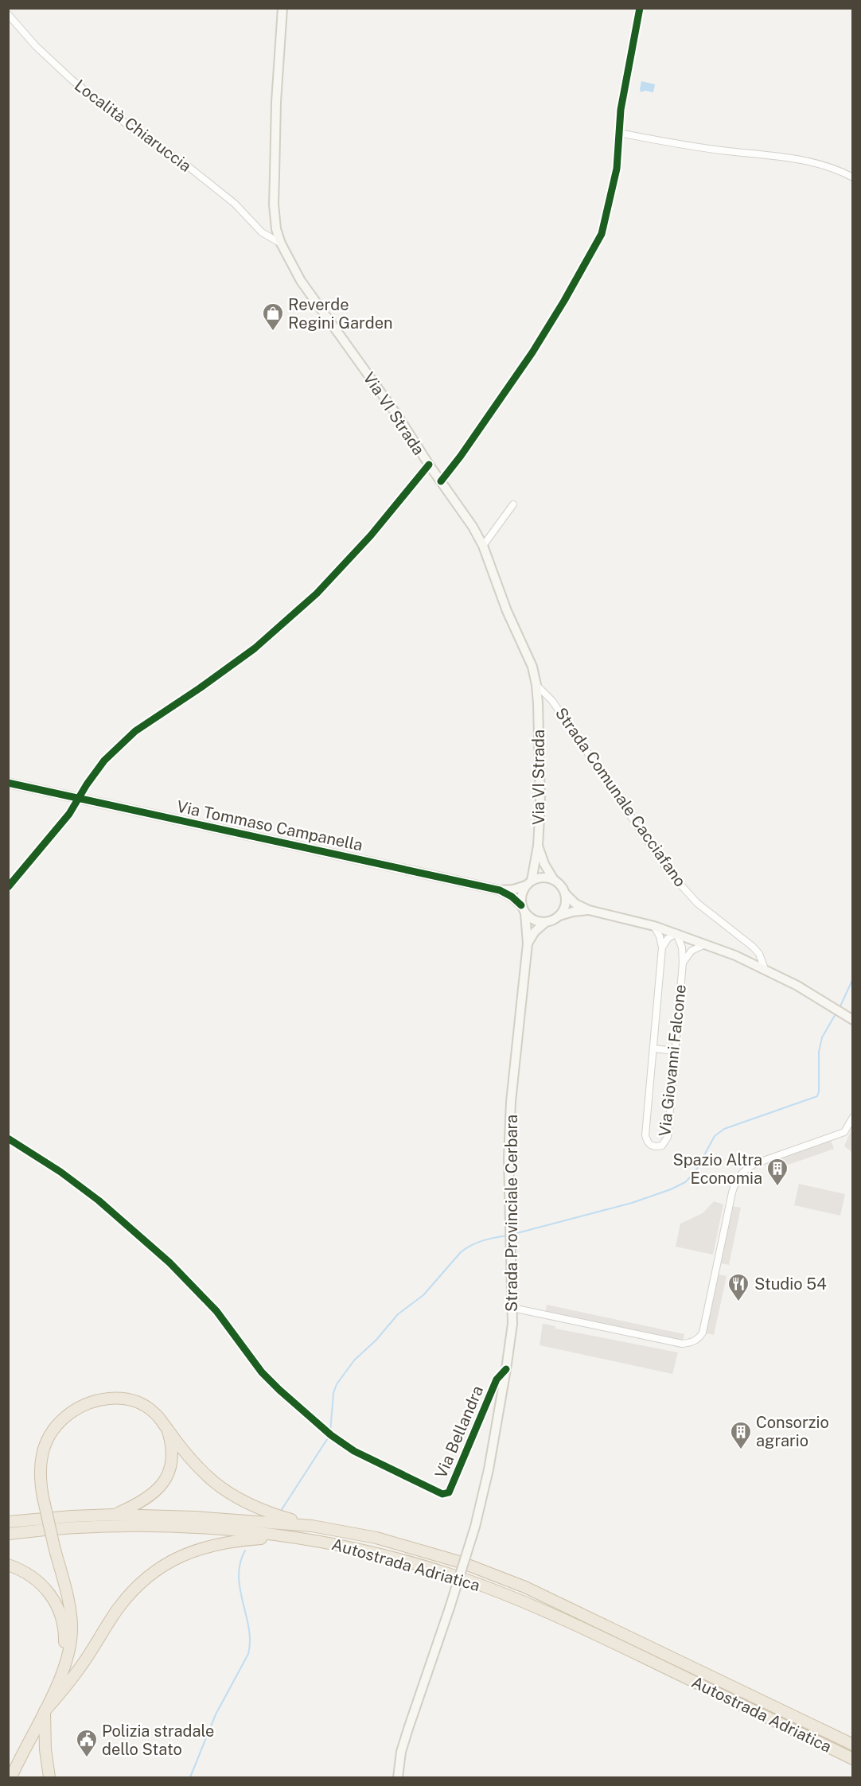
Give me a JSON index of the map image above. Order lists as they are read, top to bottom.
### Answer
{
  "streets": {
    "highway": ["Autostrada Adriatica"],
    "main road": [
      "Via VI Strada",
      "Via Tommaso Campanella",
      "Strada Provinciale Cerbara",
      "Via Bellandra"
    ],
    "street": ["Località Chiaruccia", "Strada Comunale Cacciafano", "Via Giovanni Falcone"]
  },
  "crossings": [
    ["Località Chiaruccia", "Via VI Strada"],
    ["Via VI Strada", "Strada Comunale Cacciafano"],
    ["Via VI Strada", "Via Tommaso Campanella"],
    ["Via VI Strada", "Strada Provinciale Cerbara"],
    ["Via Tommaso Campanella", "Strada Provinciale Cerbara"],
    ["Strada Provinciale Cerbara", "Via Bellandra"]
  ],
  "places": {
    "shop": ["Reverde Regini Garden"],
    "building": ["Spazio Altra Economia", "Consorzio agrario"],
    "restaurant": ["Studio 54"],
    "public building": ["Polizia stradale dello Stato"]
  }
}
